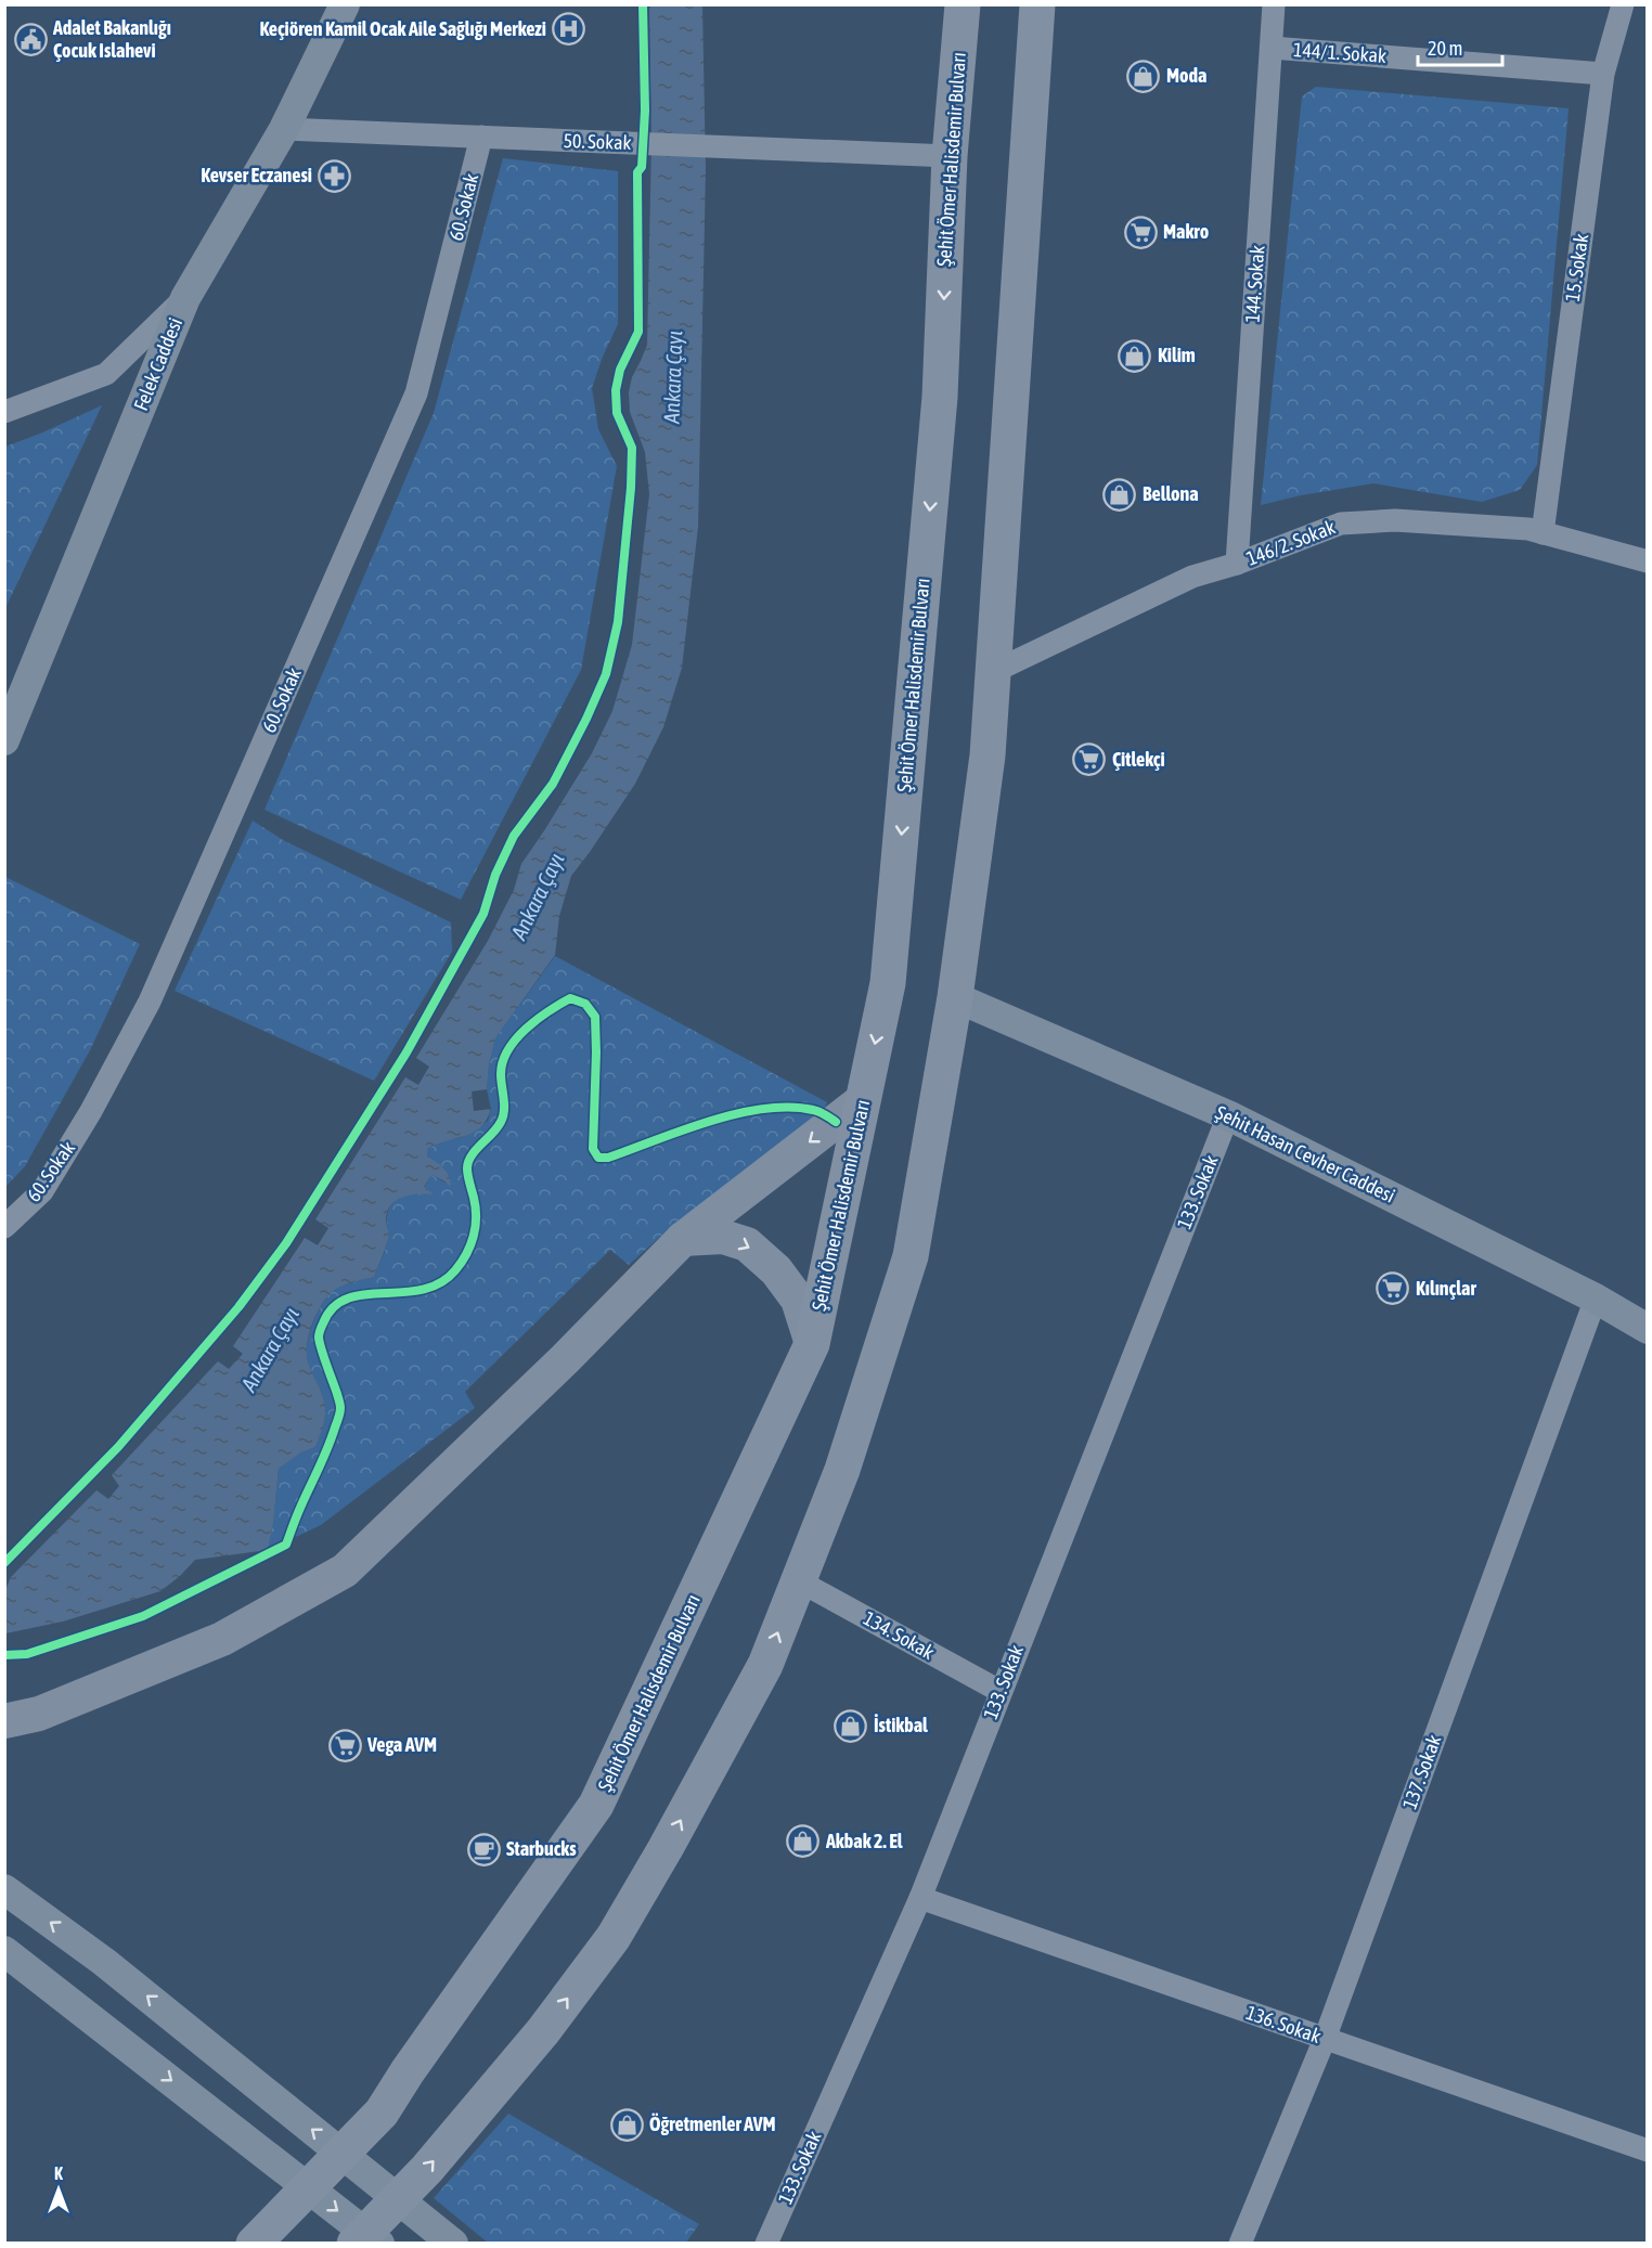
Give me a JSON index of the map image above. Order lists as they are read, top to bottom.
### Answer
{
  "streets": {
    "highway": ["Şehit Ömer Halisdemir Bulvarı"],
    "street": [
      "144/1. Sokak",
      "50. Sokak",
      "60. Sokak",
      "15. Sokak",
      "144. Sokak",
      "Felek Caddesi",
      "146/2. Sokak",
      "Şehit Hasan Cevher Caddesi",
      "133. Sokak",
      "134. Sokak",
      "137. Sokak",
      "136. Sokak"
    ]
  },
  "crossings": [
    ["144/1. Sokak", "15. Sokak"],
    ["144/1. Sokak", "144. Sokak"],
    ["50. Sokak", "Şehit Ömer Halisdemir Bulvarı"],
    ["50. Sokak", "60. Sokak"],
    ["50. Sokak", "Felek Caddesi"],
    ["15. Sokak", "146/2. Sokak"],
    ["144. Sokak", "146/2. Sokak"],
    ["Şehit Hasan Cevher Caddesi", "133. Sokak"],
    ["Şehit Hasan Cevher Caddesi", "137. Sokak"],
    ["133. Sokak", "134. Sokak"],
    ["133. Sokak", "136. Sokak"],
    ["137. Sokak", "136. Sokak"]
  ],
  "water": ["Ankara Çayı"],
  "places": {
    "hospital": ["Keçiören Kamil Ocak Aile Sağlığı Merkezi"],
    "public building": ["Adalet Bakanlığı Çocuk Islahevi"],
    "shop": [
      "Moda",
      "Kilim",
      "Bellona",
      "İstikbal",
      "Akbak 2. El",
      "Öğretmenler AVM"
    ],
    "pharmacy": ["Kevser Eczanesi"],
    "supermarket": [
      "Makro",
      "Çitlekçi",
      "Kılınçlar",
      "Vega AVM"
    ],
    "cafe": ["Starbucks"]
  },
  "scale_bar": "20 m",
  "north": "top"
}
